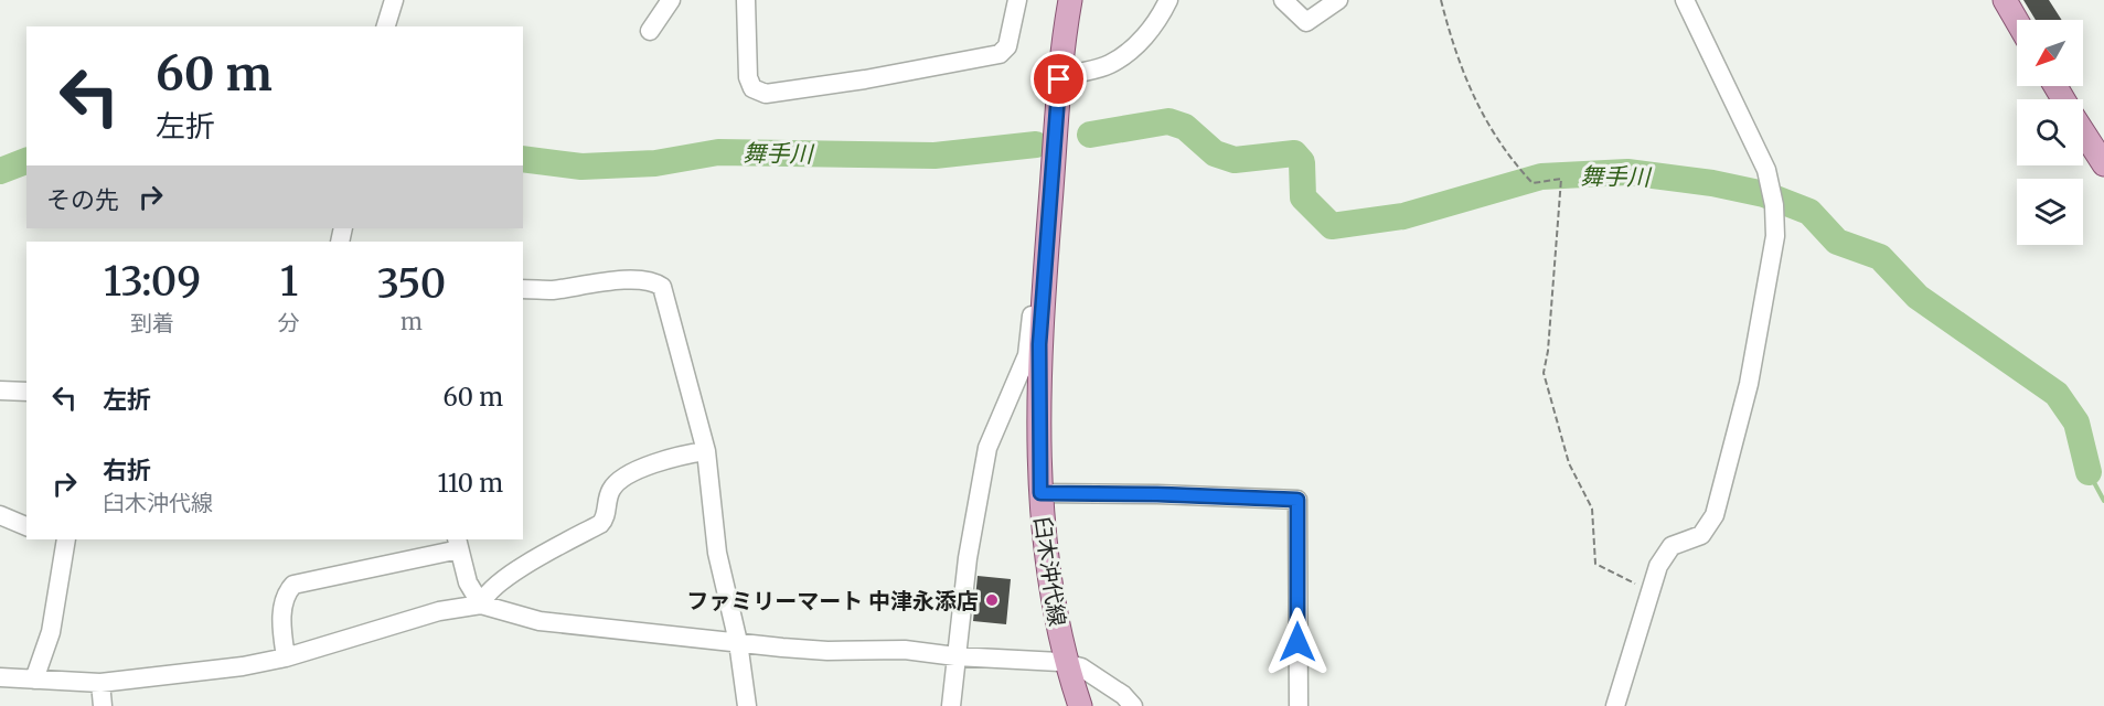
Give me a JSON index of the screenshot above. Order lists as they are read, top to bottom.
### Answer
{
  "streets": {
    "main road": ["臼木沖代線"]
  },
  "water": ["舞手川"],
  "places": ["ファミリーマート 中津永添店"],
  "north": "bottom left",
  "page": {
    "turn": ["60 m", "左折"],
    "then": "その先",
    "eta": [
      "13:09",
      "到着",
      "1",
      "分",
      "350",
      "m"
    ],
    "list": [
      {
        "name": "左折",
        "value": "60 m"
      },
      {
        "name": "右折",
        "note": "臼木沖代線",
        "value": "110 m"
      }
    ]
  }
}
